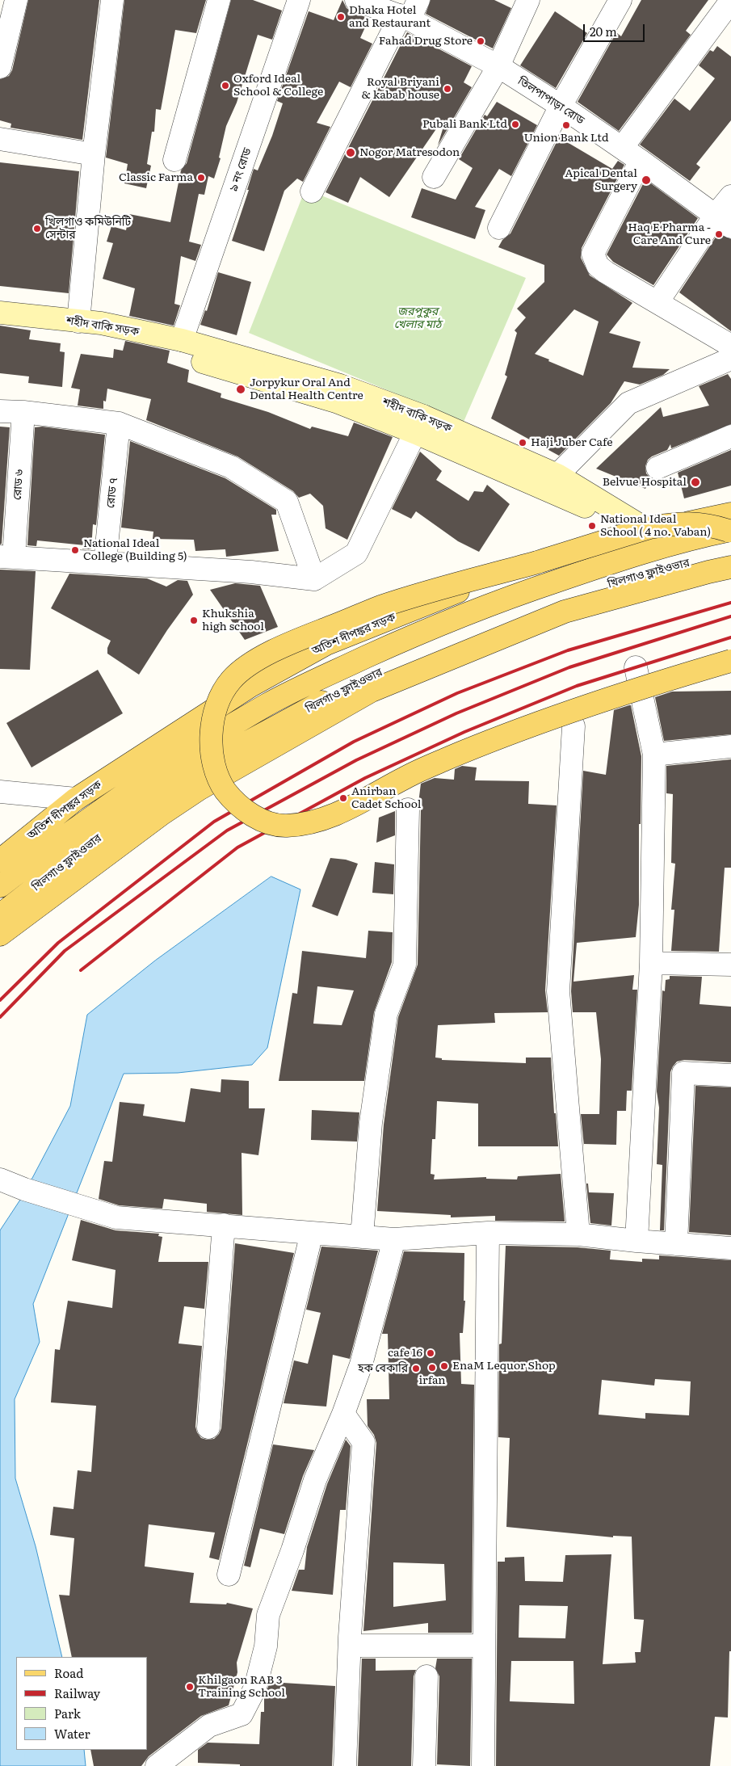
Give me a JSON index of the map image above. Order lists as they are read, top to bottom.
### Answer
{
  "streets": {
    "main road": ["খিলগাও ফ্লাইওভার", "অতিশ দীপঙ্কর সড়ক"],
    "street": [
      "তিলপাপাড়া রোড",
      "৯ নং রোড",
      "শহীদ বাকি সড়ক",
      "রোড ৬",
      "রোড ৭"
    ]
  },
  "crossings": [
    ["৯ নং রোড", "শহীদ বাকি সড়ক"],
    ["শহীদ বাকি সড়ক", "অতিশ দীপঙ্কর সড়ক"],
    ["খিলগাও ফ্লাইওভার", "অতিশ দীপঙ্কর সড়ক"]
  ],
  "parks": ["জরপুকুর খেলার মাঠ"],
  "places": [
    "Dhaka Hotel and Restaurant",
    "Fahad Drug Store",
    "Oxford Ideal School & College",
    "Royal Briyani & kabab house",
    "Pubali Bank Ltd",
    "Union Bank Ltd",
    "Nogor Matresodon",
    "Classic Farma",
    "Apical Dental Surgery",
    "খিলগাও কমিউনিটি সেন্টার",
    "Haq E Pharma - Care And Cure",
    "Jorpykur Oral And Dental Health Centre",
    "Haji Juber Cafe",
    "Belvue Hospital",
    "National Ideal School ( 4 no. Vaban)",
    "National Ideal College (Building 5)",
    "Khukshia high school",
    "Anirban Cadet School",
    "cafe 16",
    "EnaM Lequor Shop",
    "irfan",
    "হক বেকারি",
    "Khilgaon RAB 3 Training School"
  ],
  "legend": [
    "Road",
    "Railway",
    "Park",
    "Water"
  ],
  "scale_bar": "20 m"
}
